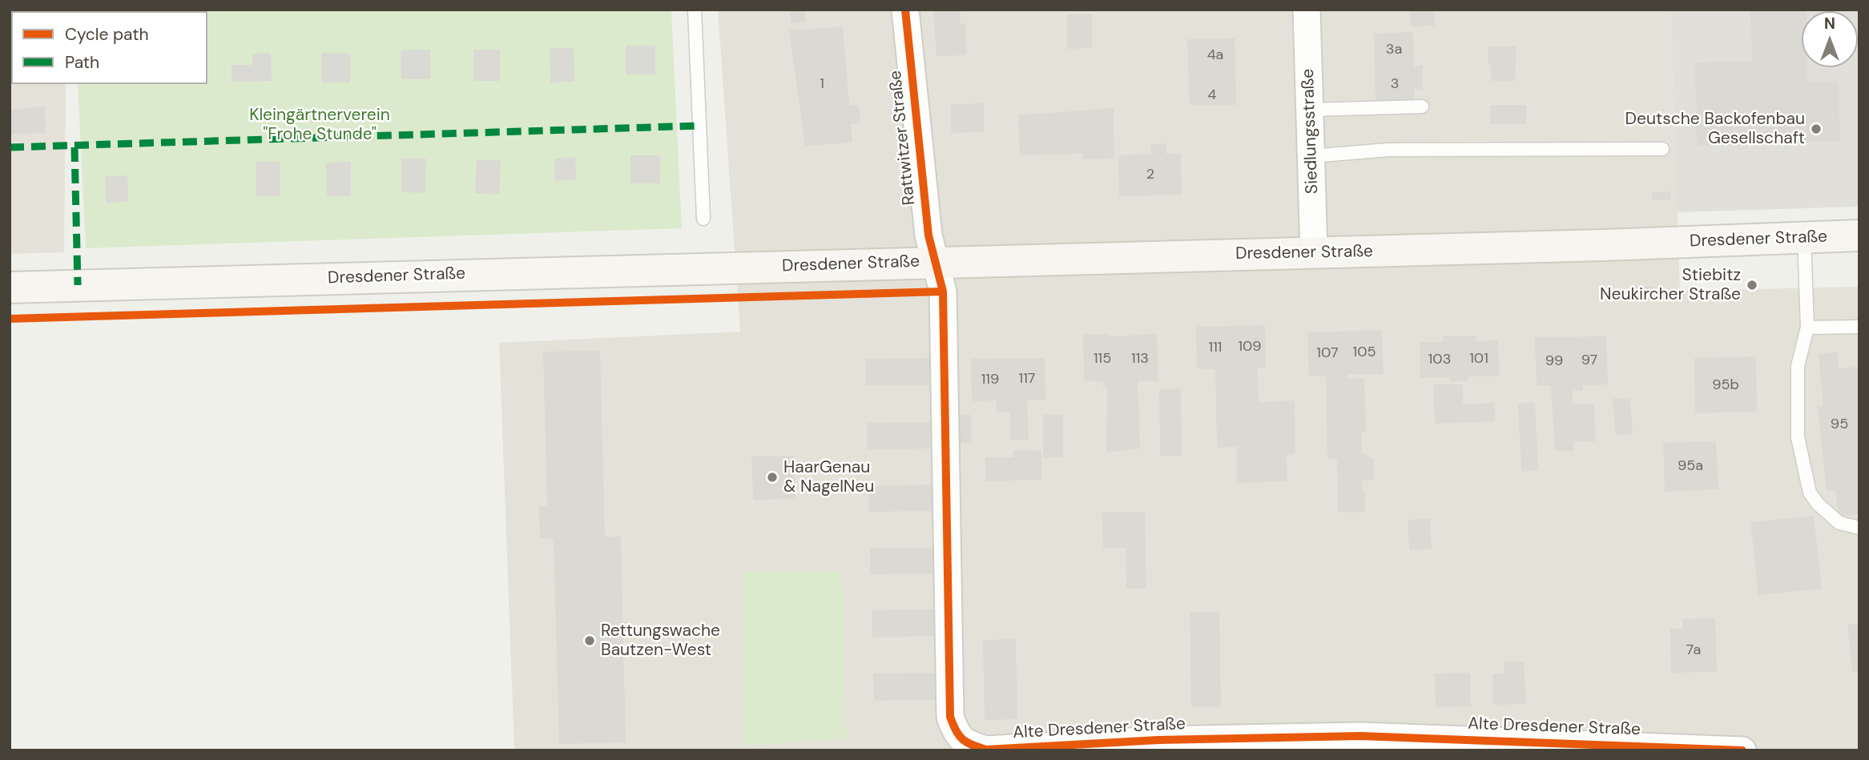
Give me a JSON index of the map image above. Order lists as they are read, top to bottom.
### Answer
{
  "streets": {
    "main road": ["Dresdener Straße"],
    "street": ["Siedlungsstraße", "Rattwitzer Straße", "Alte Dresdener Straße"]
  },
  "crossings": [
    ["Siedlungsstraße", "Dresdener Straße"],
    ["Rattwitzer Straße", "Dresdener Straße"],
    ["Rattwitzer Straße", "Alte Dresdener Straße"],
    ["Dresdener Straße", "Alte Dresdener Straße"]
  ],
  "parks": ["Kleingärtnerverein \"Frohe Stunde\""],
  "places": [
    "Deutsche Backofenbau Gesellschaft",
    "Stiebitz Neukircher Straße",
    "HaarGenau & NagelNeu",
    "Rettungswache Bautzen-West"
  ],
  "house_numbers": [
    "3a",
    "4a",
    "1",
    "3",
    "4",
    "2",
    "109",
    "111",
    "105",
    "107",
    "115",
    "113",
    "101",
    "103",
    "97",
    "99",
    "117",
    "119",
    "95b",
    "95",
    "95a",
    "7a"
  ],
  "legend": ["Cycle path", "Path"],
  "north": "top"
}
